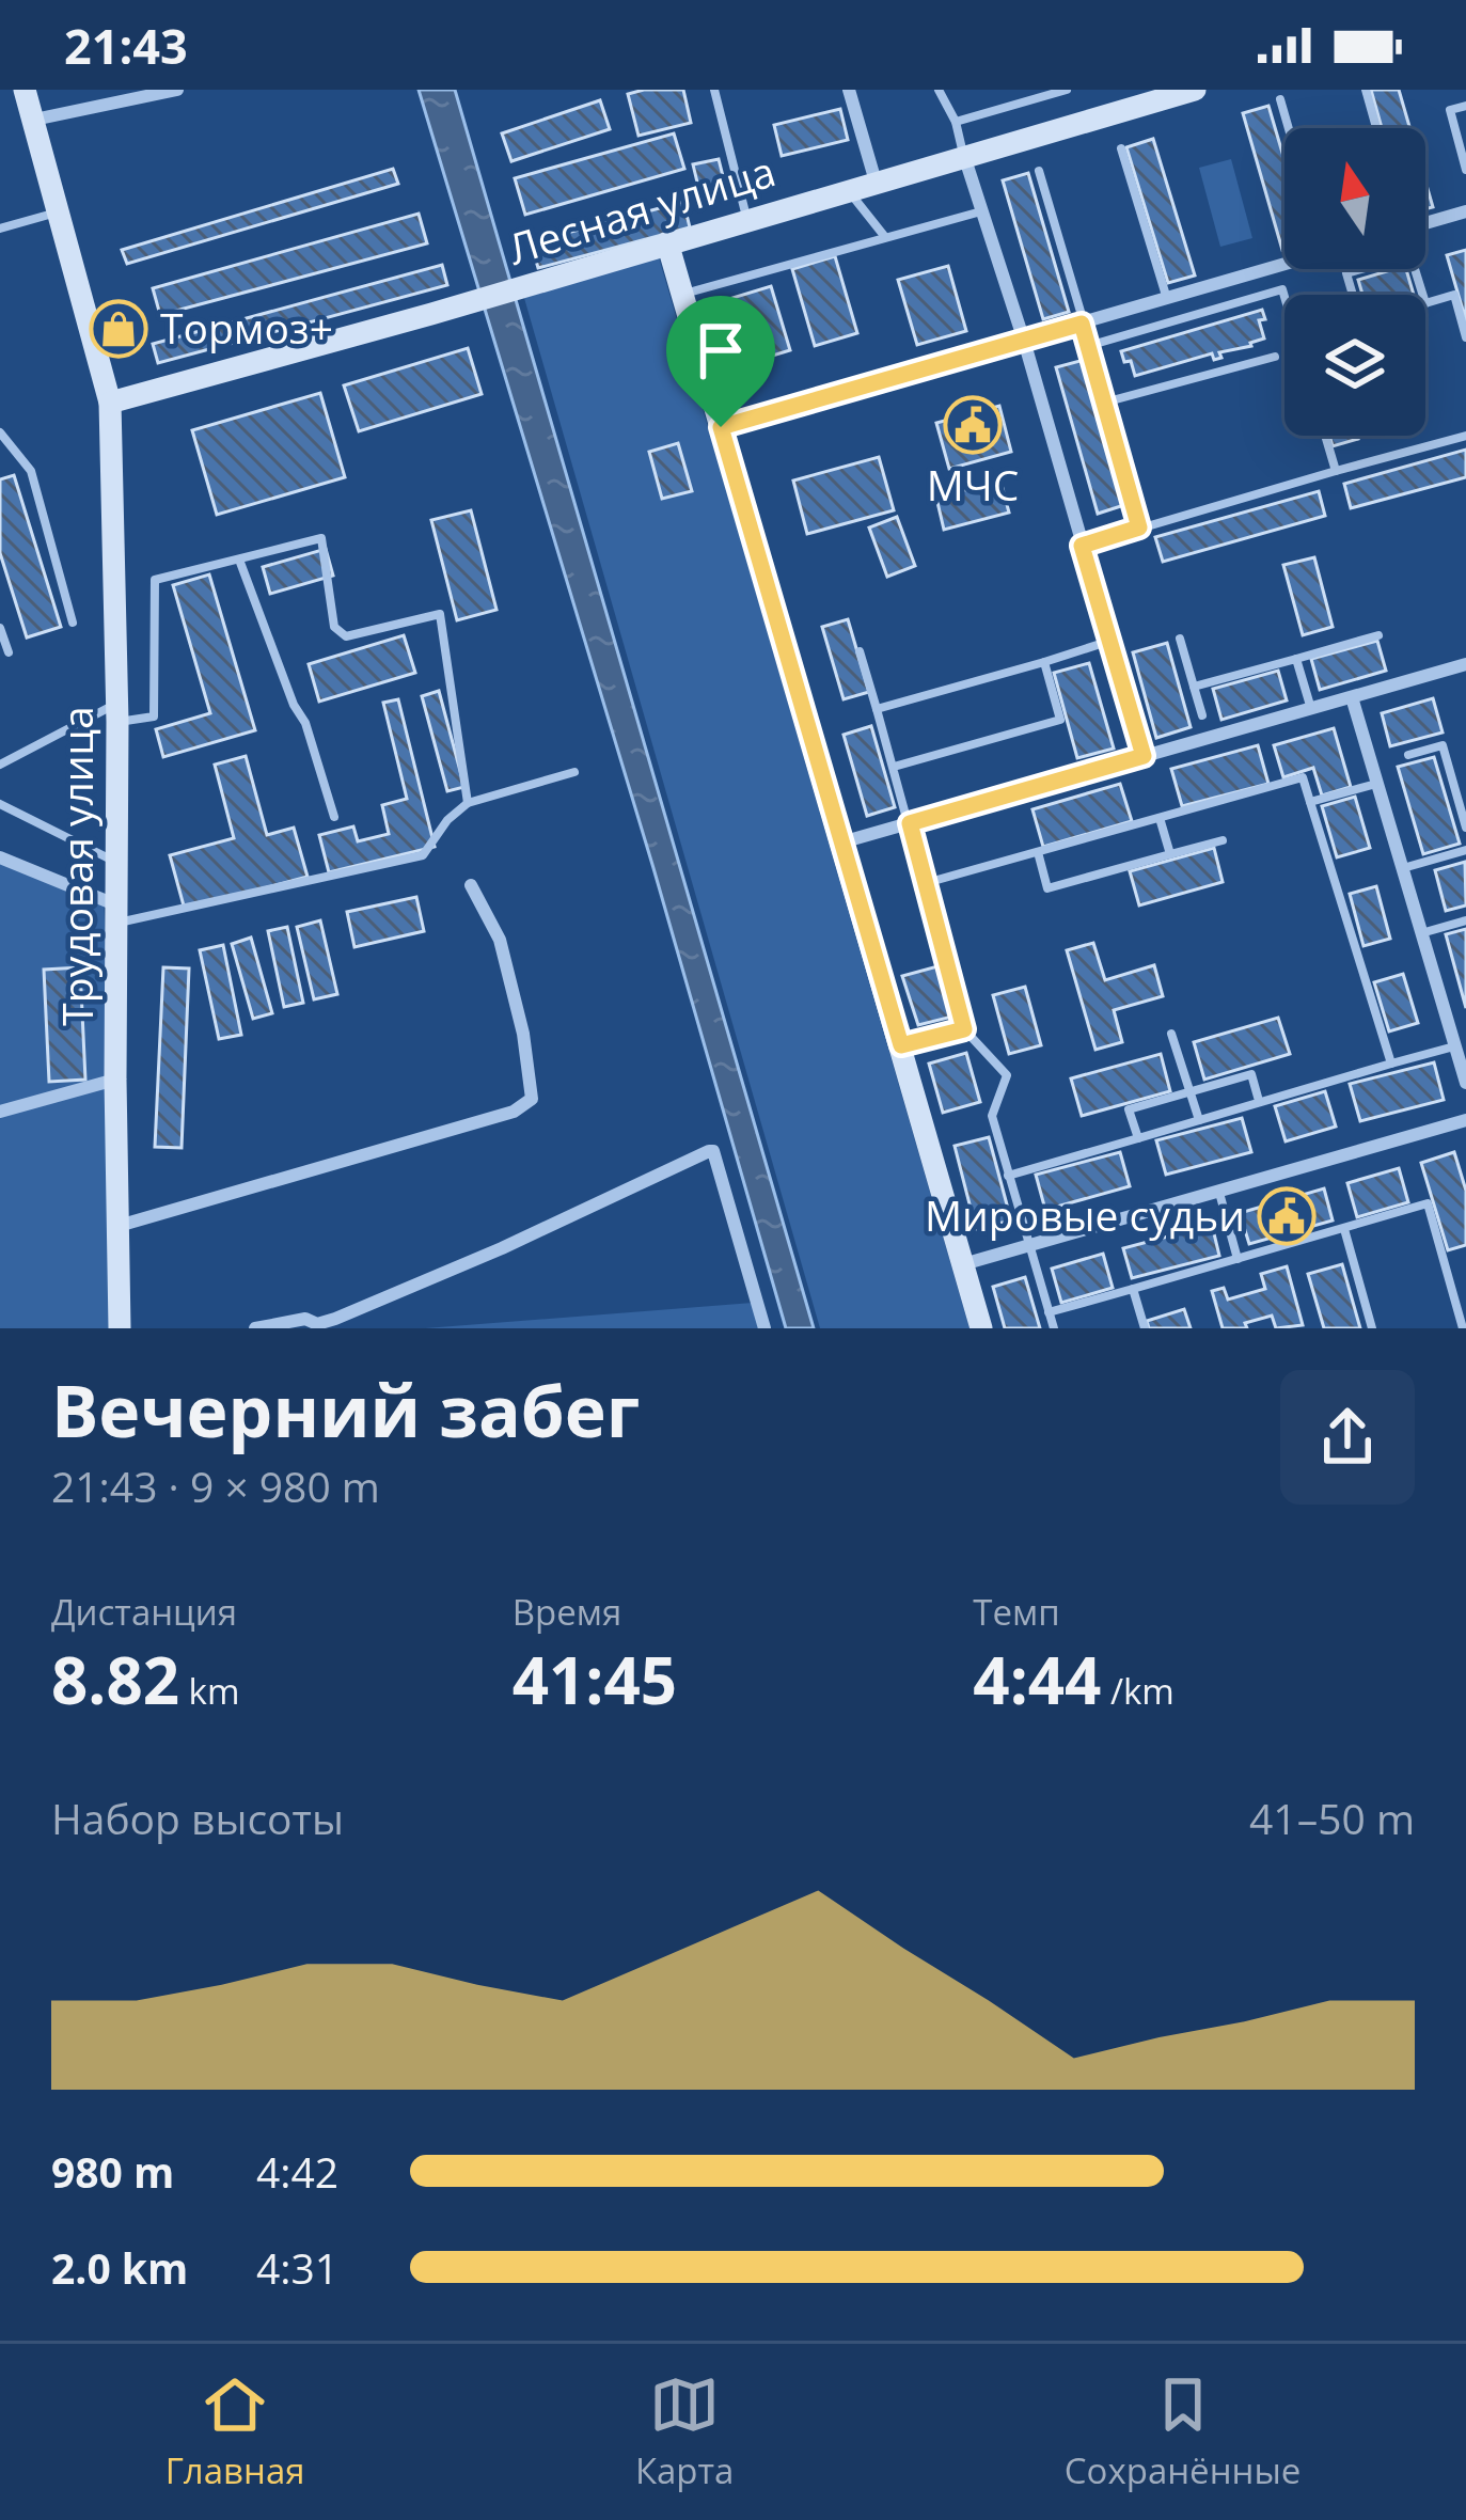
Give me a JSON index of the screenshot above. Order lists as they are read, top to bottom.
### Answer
{
  "streets": {
    "main road": ["Лесная улица", "Трудовая улица"]
  },
  "crossings": [
    ["Лесная улица", "Трудовая улица"]
  ],
  "places": {
    "shop": ["Тормоз+"],
    "public building": ["МЧС", "Мировые судьи"]
  },
  "north": "top",
  "page": {
    "status": "21:43",
    "heading": ["Вечерний забег", "21:43 · 9 × 980 m"],
    "stats": [
      ["Дистанция", "8.82 km"],
      ["Время", "41:45"],
      ["Темп", "4:44 /km"]
    ],
    "chart": ["Набор высоты", "41–50 m"],
    "list": [
      {
        "name": "980 m",
        "note": "4:42"
      },
      {
        "name": "2.0 km",
        "note": "4:31"
      }
    ],
    "tabs": ["Главная", "Карта", "Сохранённые"]
  }
}
